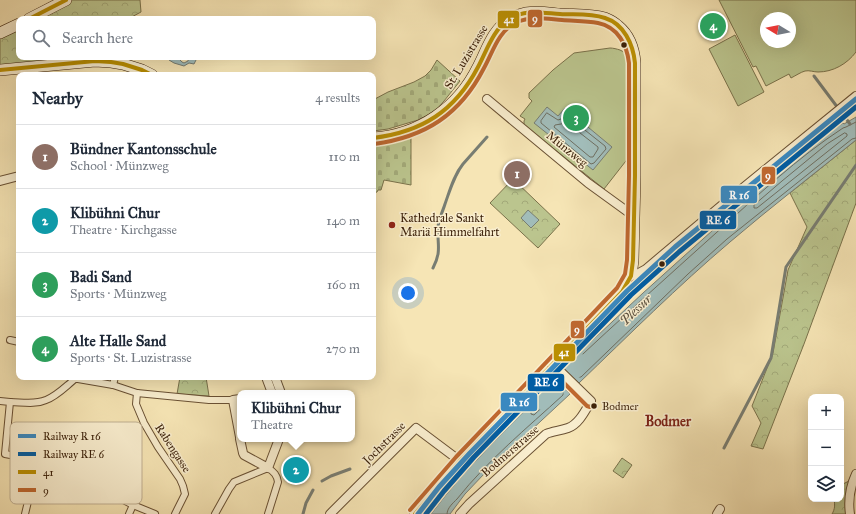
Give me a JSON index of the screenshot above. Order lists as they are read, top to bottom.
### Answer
{
  "streets": {
    "main road": ["St. Luzistrasse"],
    "street": [
      "Münzweg",
      "Jochstrasse",
      "Rabengasse",
      "Bodmerstrasse"
    ]
  },
  "crossings": [
    ["St. Luzistrasse", "Münzweg"]
  ],
  "districts": ["Bodmer"],
  "water": ["Plessur"],
  "places": ["Kathedrale Sankt Mariä Himmelfahrt", "Bodmer"],
  "lines": ["transit line 41", "transit line 9"],
  "legend": [
    "Railway R 16",
    "Railway RE 6",
    "41",
    "9"
  ],
  "north": "left",
  "page": {
    "pins": [
      "4",
      "3",
      "1",
      "2"
    ],
    "search": "Search here",
    "heading": ["Nearby", "4 results"],
    "list": [
      {
        "mark": "1",
        "name": "Bündner Kantonsschule",
        "note": "School · Münzweg",
        "value": "110 m"
      },
      {
        "mark": "2",
        "name": "Klibühni Chur",
        "note": "Theatre · Kirchgasse",
        "value": "140 m"
      },
      {
        "mark": "3",
        "name": "Badi Sand",
        "note": "Sports · Münzweg",
        "value": "160 m"
      },
      {
        "mark": "4",
        "name": "Alte Halle Sand",
        "note": "Sports · St. Luzistrasse",
        "value": "270 m"
      }
    ],
    "popup": ["Klibühni Chur", "Theatre"],
    "map_buttons": ["+", "−"]
  }
}
